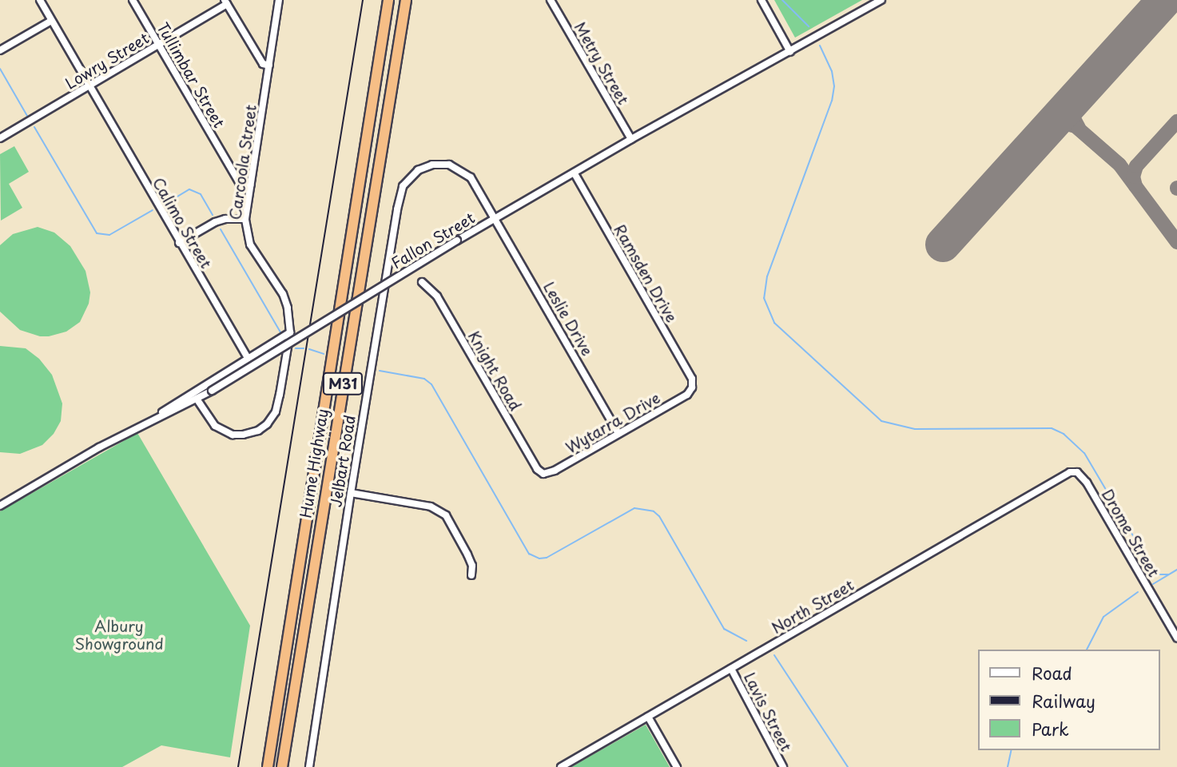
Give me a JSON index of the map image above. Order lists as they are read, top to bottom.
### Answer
{
  "streets": {
    "highway": ["M31", "Hume Highway"],
    "street": [
      "Lowry Street",
      "Metry Street",
      "Tullimbar Street",
      "Carcoola Street",
      "Calimo Street",
      "Fallon Street",
      "Ramsden Drive",
      "Leslie Drive",
      "Knight Road",
      "Wytarra Drive",
      "Jelbart Road",
      "Drome Street",
      "North Street",
      "Lavis Street"
    ]
  },
  "crossings": [
    ["Lowry Street", "Tullimbar Street"],
    ["Lowry Street", "Calimo Street"],
    ["Metry Street", "Fallon Street"],
    ["Tullimbar Street", "Carcoola Street"],
    ["Carcoola Street", "Fallon Street"],
    ["Fallon Street", "Ramsden Drive"],
    ["Fallon Street", "Leslie Drive"],
    ["Fallon Street", "Jelbart Road"],
    ["Ramsden Drive", "Wytarra Drive"],
    ["Leslie Drive", "Wytarra Drive"],
    ["Leslie Drive", "Jelbart Road"],
    ["Knight Road", "Wytarra Drive"],
    ["Drome Street", "North Street"],
    ["North Street", "Lavis Street"]
  ],
  "parks": ["Albury Showground"],
  "legend": ["Road", "Railway", "Park"]
}
